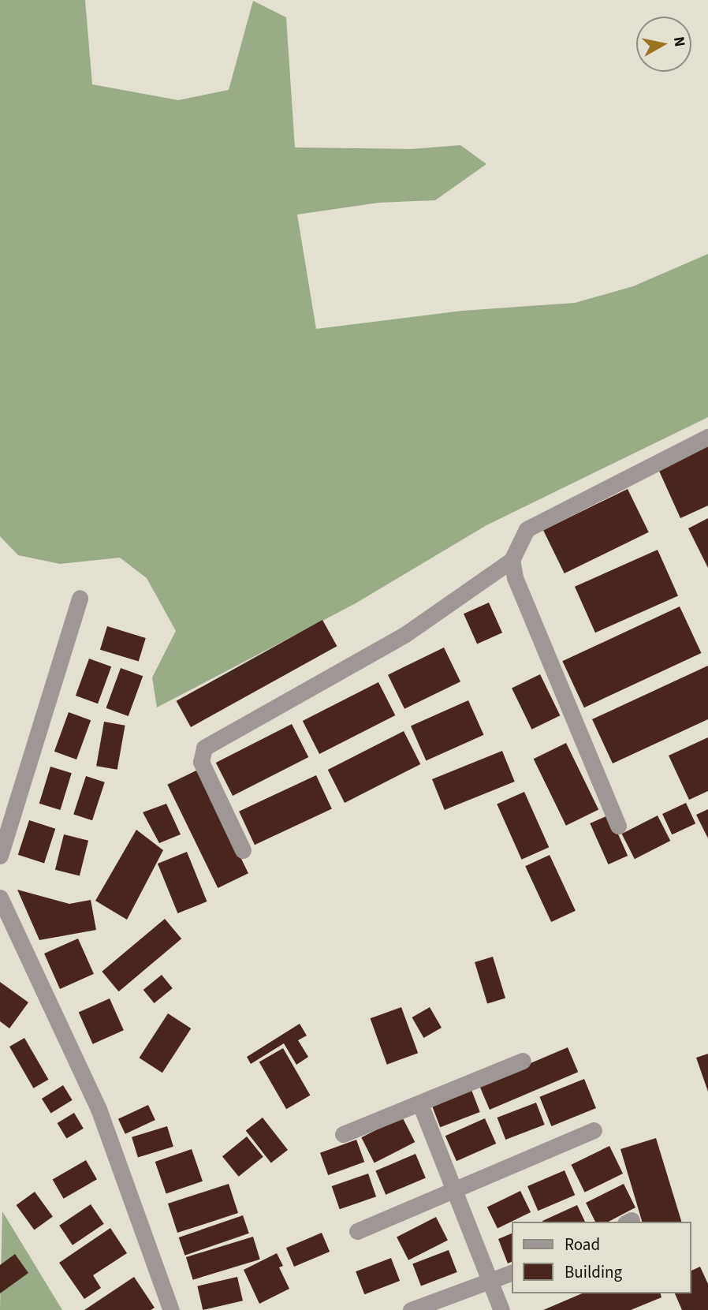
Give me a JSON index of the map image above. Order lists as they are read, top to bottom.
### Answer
{
  "legend": ["Road", "Building"],
  "north": "right"
}
